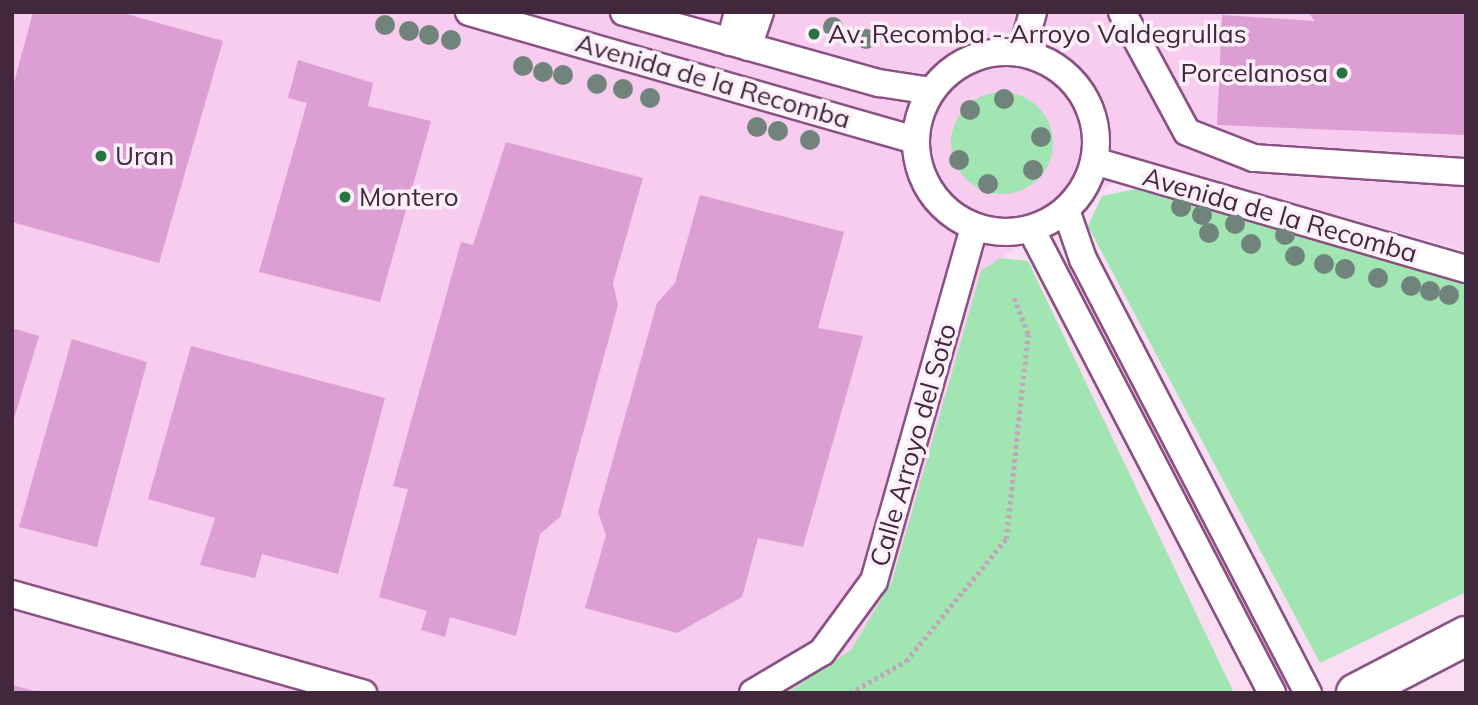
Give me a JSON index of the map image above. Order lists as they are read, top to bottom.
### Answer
{
  "streets": {
    "street": ["Avenida de la Recomba", "Calle Arroyo del Soto"]
  },
  "crossings": [
    ["Avenida de la Recomba", "Calle Arroyo del Soto"]
  ],
  "places": [
    "Av. Recomba - Arroyo Valdegrullas",
    "Porcelanosa",
    "Uran",
    "Montero"
  ]
}
